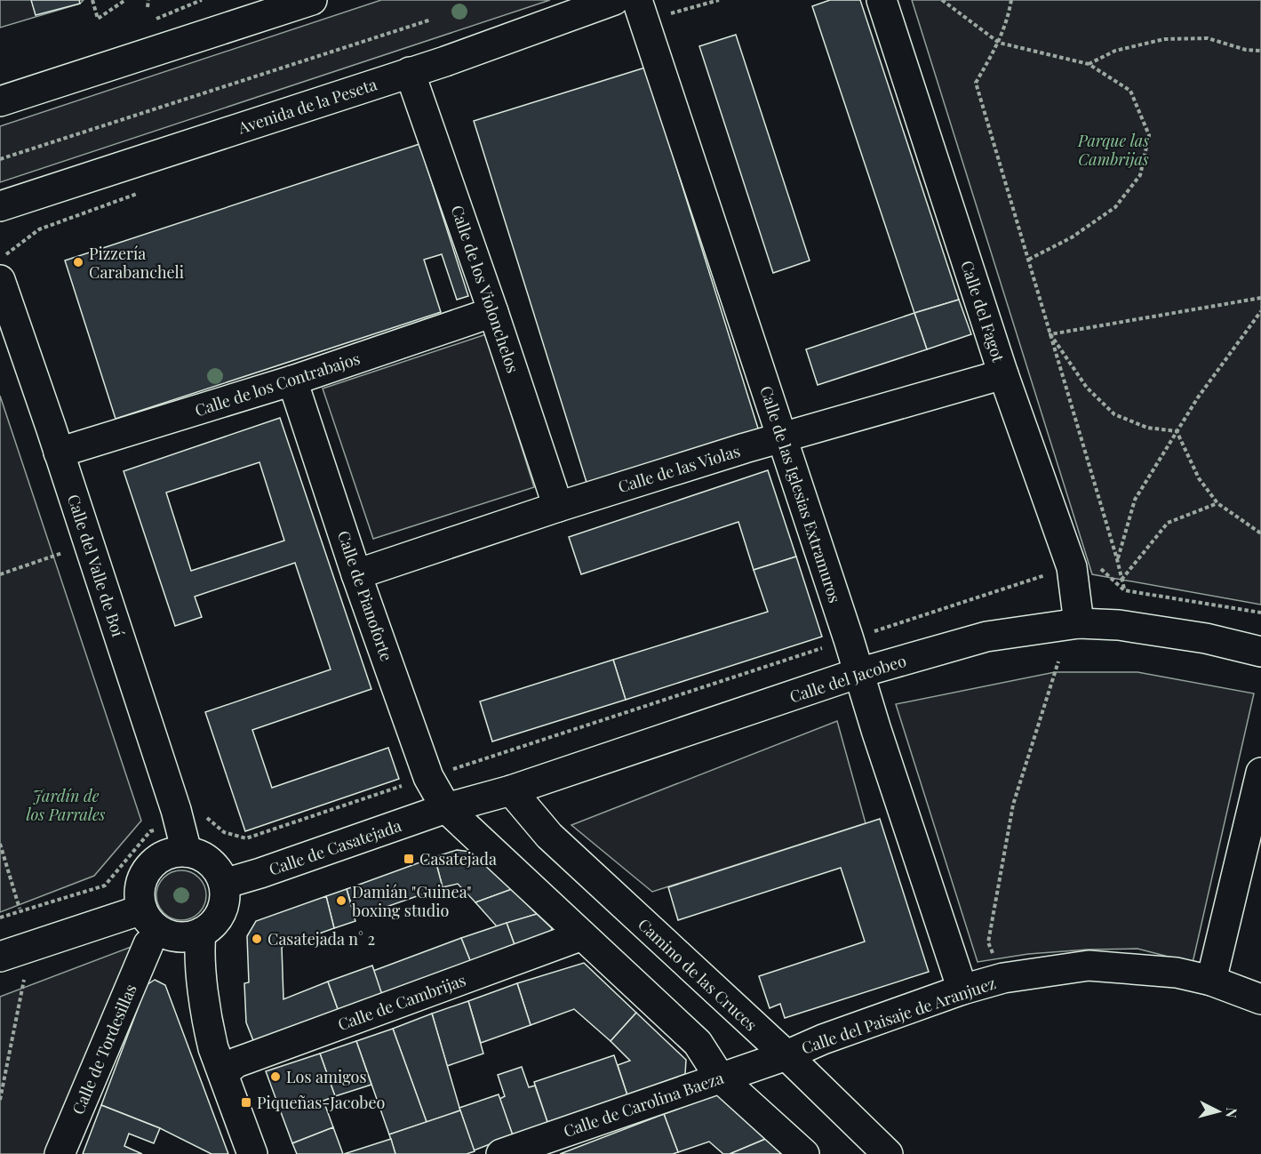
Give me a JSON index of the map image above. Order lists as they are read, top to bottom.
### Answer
{
  "streets": {
    "street": [
      "Avenida de la Peseta",
      "Calle de los Violonchelos",
      "Calle del Fagot",
      "Calle de los Contrabajos",
      "Calle de las Violas",
      "Calle de las Iglesias Extramuros",
      "Calle del Valle de Boí",
      "Calle de Pianoforte",
      "Calle del Jacobeo",
      "Calle de Casatejada",
      "Camino de las Cruces",
      "Calle de Cambrijas",
      "Calle del Paisaje de Aranjuez",
      "Calle de Tordesillas",
      "Calle de Carolina Baeza"
    ]
  },
  "crossings": [
    ["Avenida de la Peseta", "Calle de los Violonchelos"],
    ["Calle de los Violonchelos", "Calle de los Contrabajos"],
    ["Calle de los Violonchelos", "Calle de las Violas"],
    ["Calle del Fagot", "Calle de las Violas"],
    ["Calle del Fagot", "Calle del Jacobeo"],
    ["Calle de los Contrabajos", "Calle del Valle de Boí"],
    ["Calle de los Contrabajos", "Calle de Pianoforte"],
    ["Calle de las Violas", "Calle de las Iglesias Extramuros"],
    ["Calle de las Violas", "Calle de Pianoforte"],
    ["Calle de las Iglesias Extramuros", "Calle del Jacobeo"],
    ["Calle de las Iglesias Extramuros", "Calle del Paisaje de Aranjuez"],
    ["Calle del Valle de Boí", "Calle de Casatejada"],
    ["Calle de Pianoforte", "Calle del Jacobeo"],
    ["Calle de Pianoforte", "Calle de Casatejada"],
    ["Calle del Jacobeo", "Calle de Casatejada"],
    ["Calle del Jacobeo", "Camino de las Cruces"],
    ["Camino de las Cruces", "Calle del Paisaje de Aranjuez"],
    ["Camino de las Cruces", "Calle de Carolina Baeza"],
    ["Calle del Paisaje de Aranjuez", "Calle de Carolina Baeza"]
  ],
  "parks": ["Parque las Cambrijas", "Jardín de los Parrales"],
  "places": {
    "other": [
      "Pizzería Carabancheli",
      "Damián \"Guinea\" boxing studio",
      "Casatejada n° 2",
      "Los amigos"
    ],
    "transit": ["Casatejada", "Piqueñas-Jacobeo"]
  },
  "north": "right"
}
